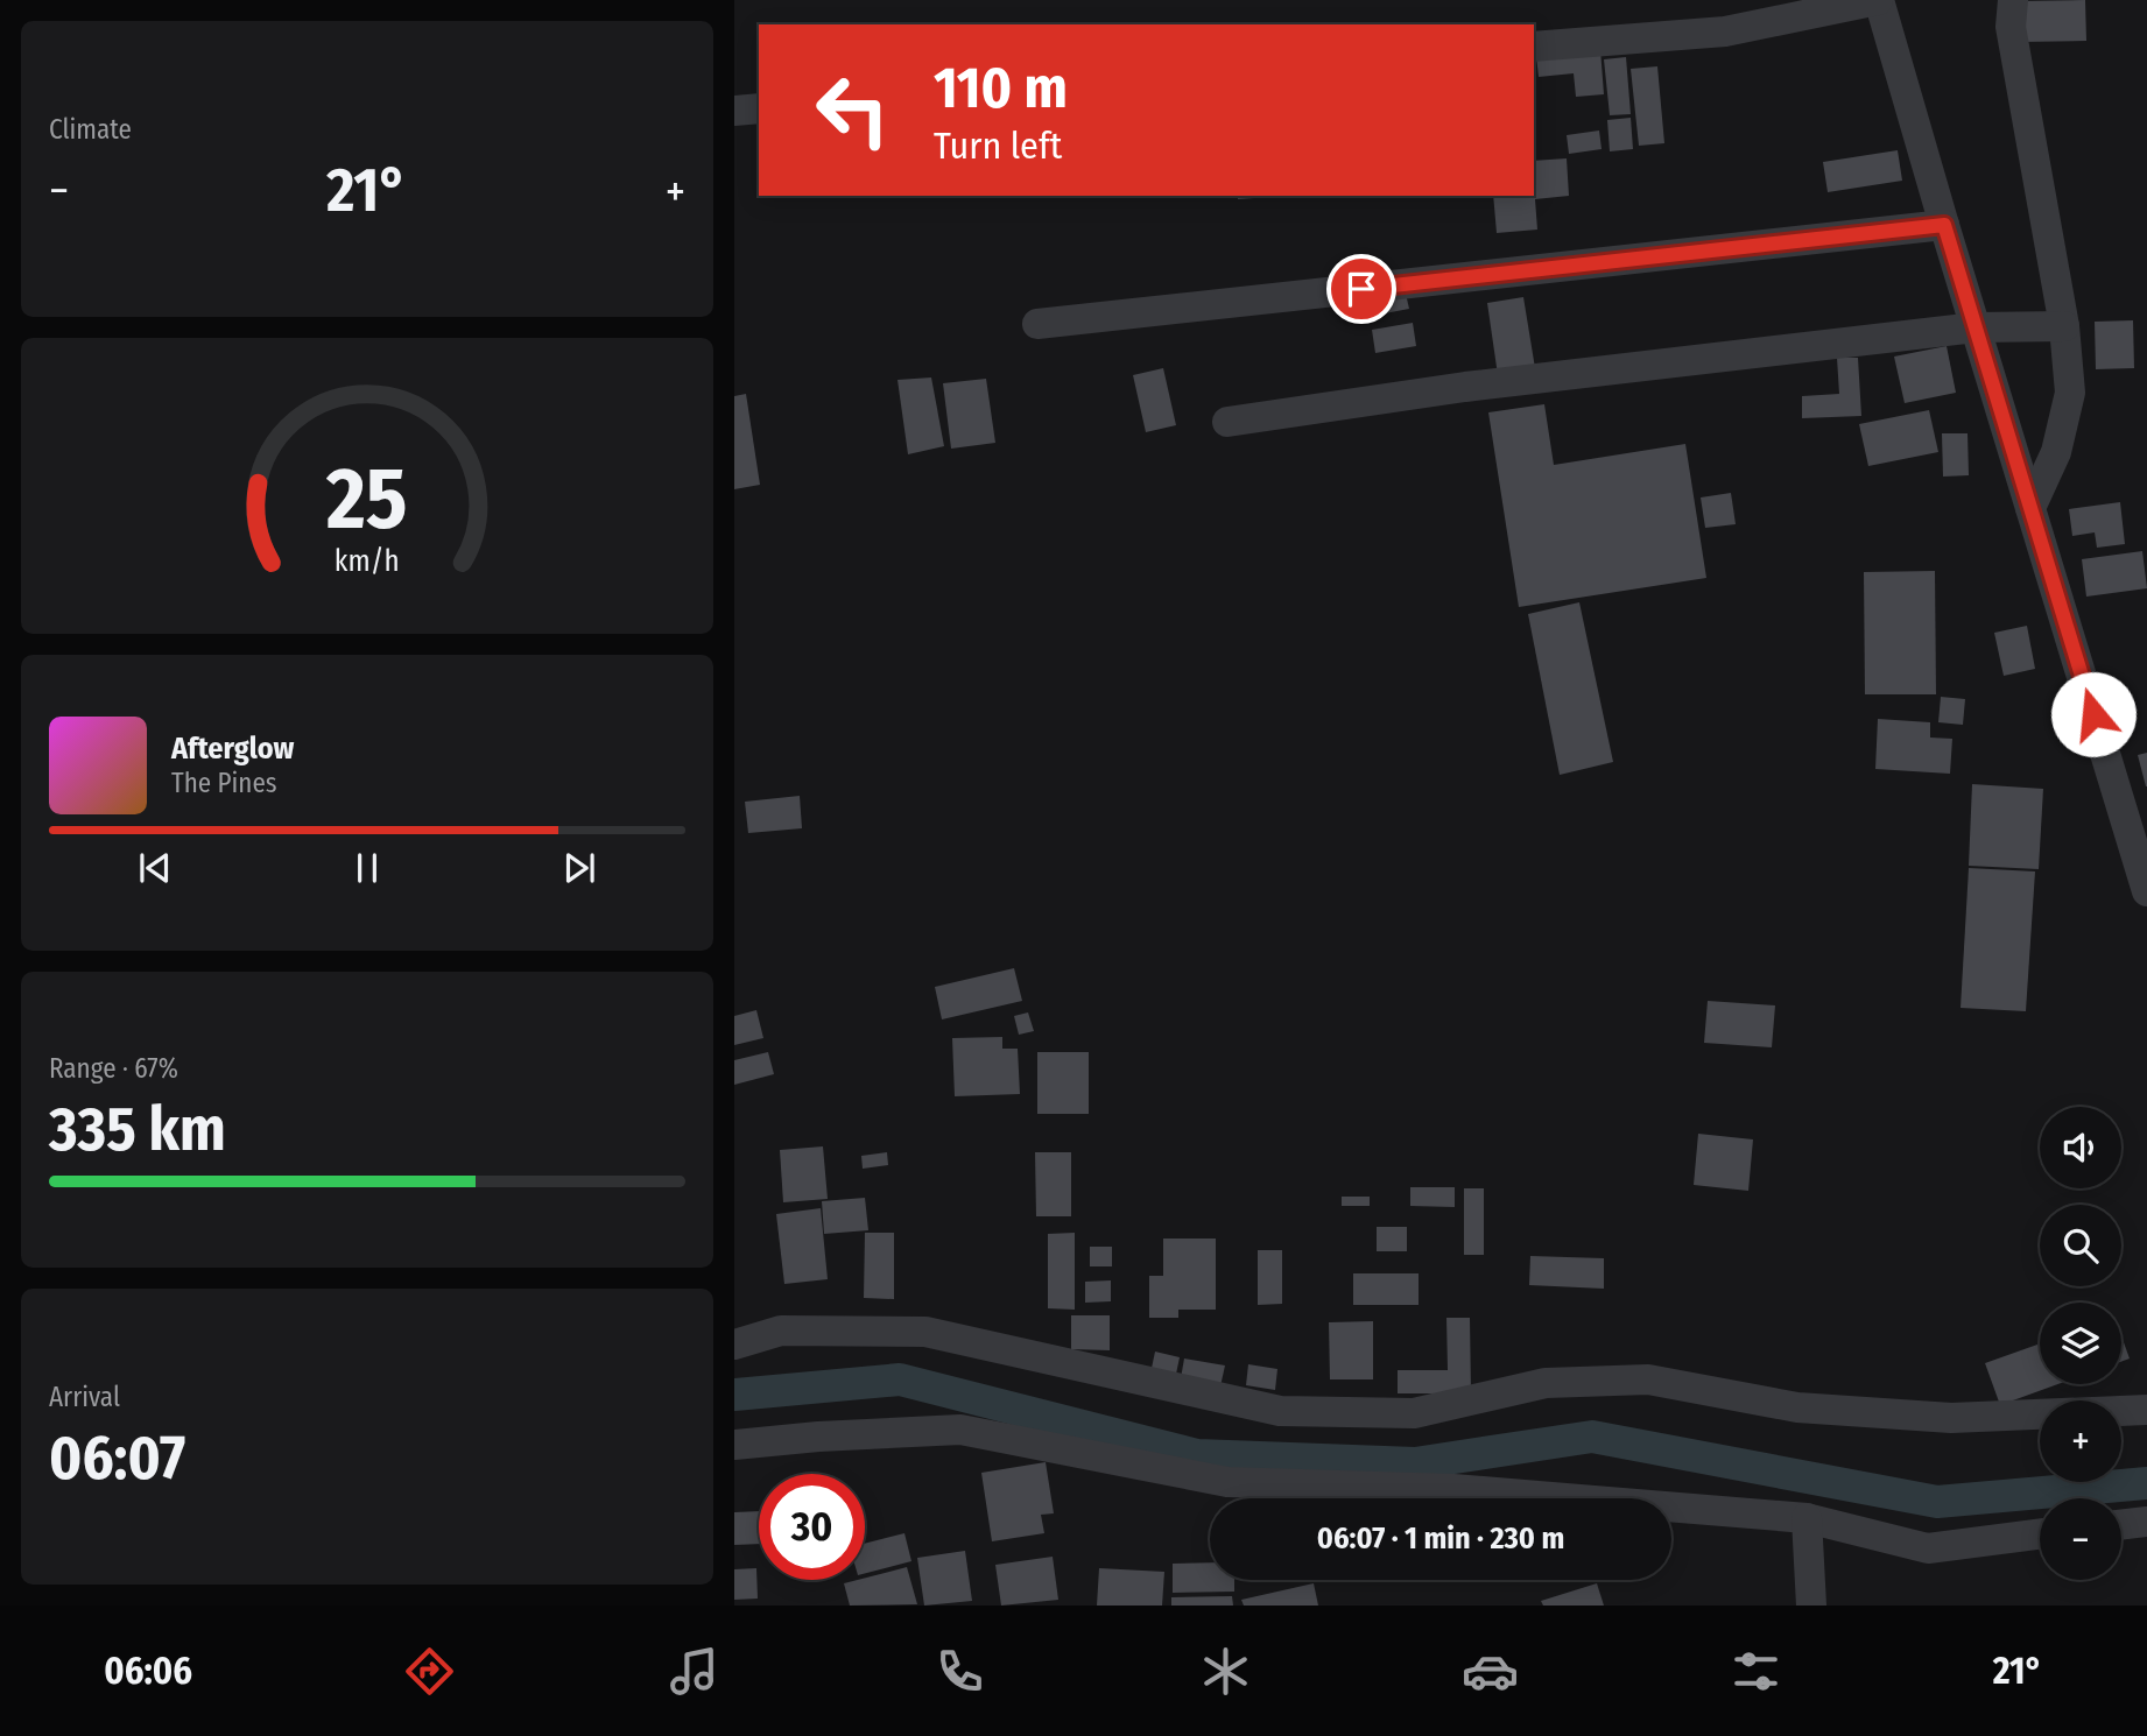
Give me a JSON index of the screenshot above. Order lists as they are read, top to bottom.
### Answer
{
  "page": {
    "tile": [
      "Climate",
      ["Range · 67%", "335 km"],
      ["Arrival", "06:07"]
    ],
    "turn": ["110 m", "Turn left"],
    "heat": ["−", "21°", "+"],
    "song": ["Afterglow", "The Pines"],
    "map_buttons": ["+", "−"],
    "limit": "30",
    "trip": "06:07 · 1 min · 230 m",
    "tabs": ["06:06", "21°"],
    "gauge": ["25", "km/h"]
  }
}
